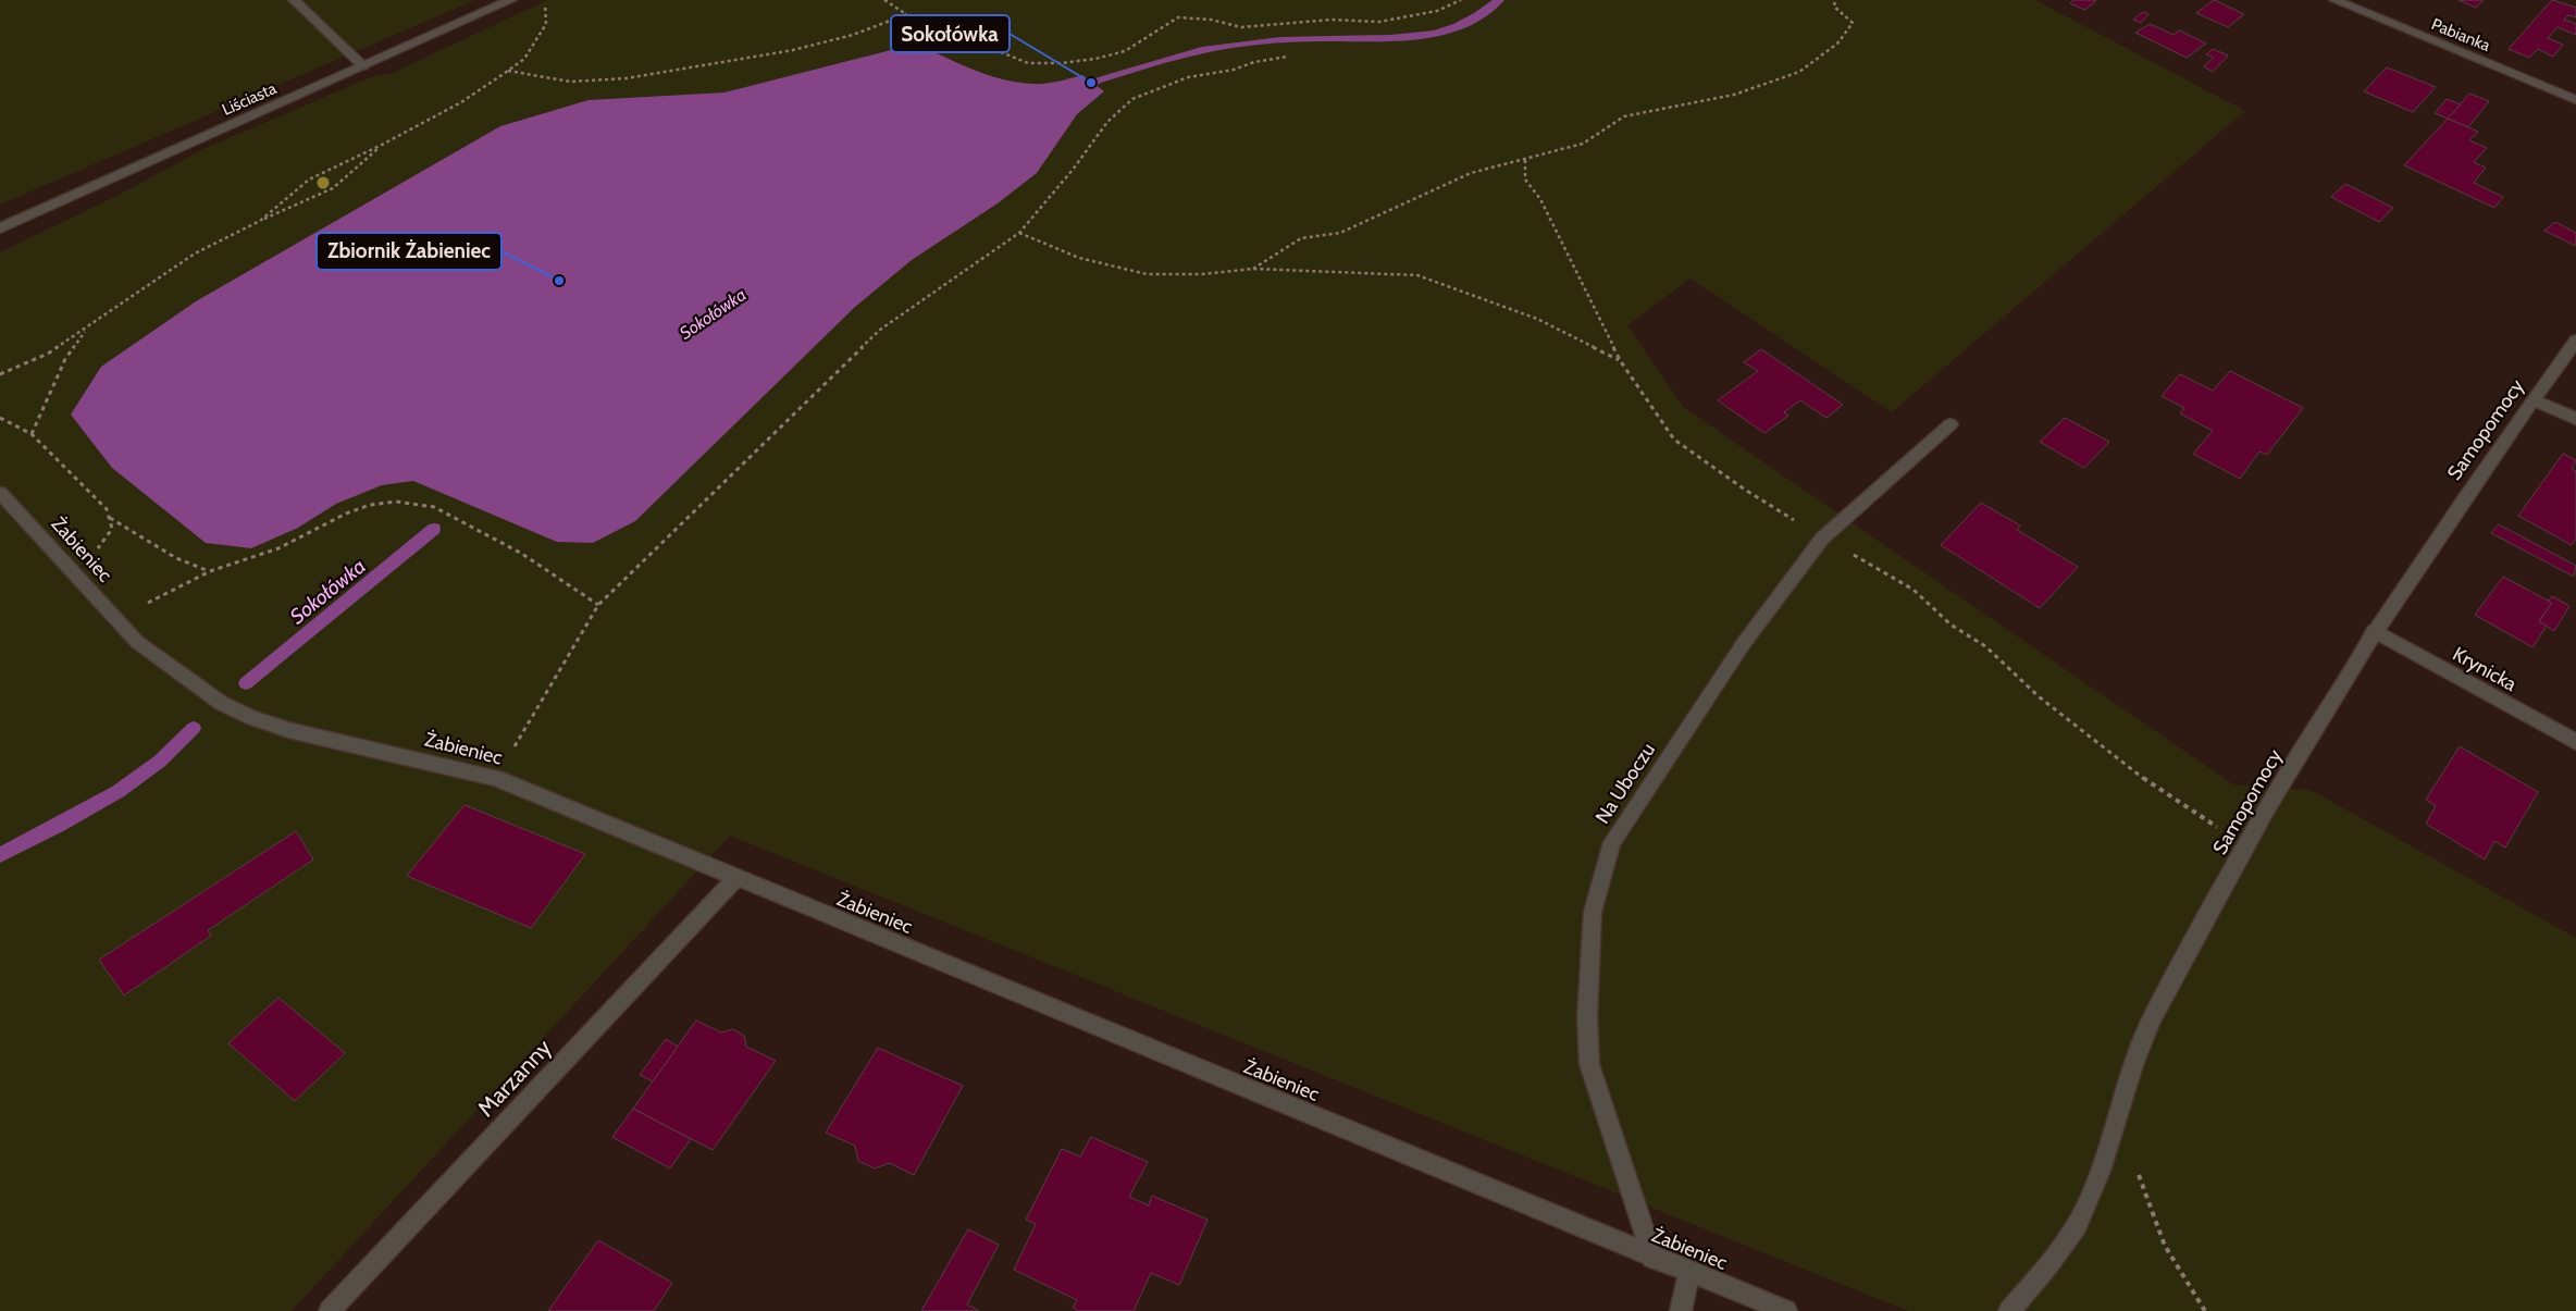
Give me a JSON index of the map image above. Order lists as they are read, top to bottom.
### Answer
{
  "streets": {
    "street": [
      "Pabianka",
      "Liściasta",
      "Samopomocy",
      "Żabieniec",
      "Krynicka",
      "Na Uboczu",
      "Marzanny"
    ]
  },
  "crossings": [
    ["Samopomocy", "Krynicka"],
    ["Żabieniec", "Na Uboczu"],
    ["Żabieniec", "Marzanny"]
  ],
  "water": ["Sokołówka"],
  "places": ["Sokołówka", "Zbiornik Żabieniec"]
}
